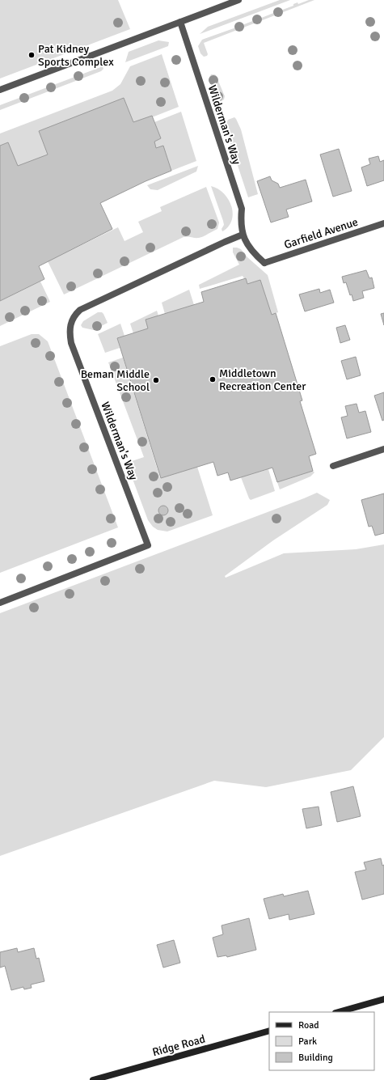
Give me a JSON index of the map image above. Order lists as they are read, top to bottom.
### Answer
{
  "streets": {
    "main road": ["Ridge Road"],
    "street": ["Wilderman's Way", "Garfield Avenue"]
  },
  "crossings": [
    ["Wilderman's Way", "Garfield Avenue"]
  ],
  "places": ["Pat Kidney Sports Complex", "Middletown Recreation Center", "Beman Middle School"],
  "legend": ["Road", "Park", "Building"]
}
